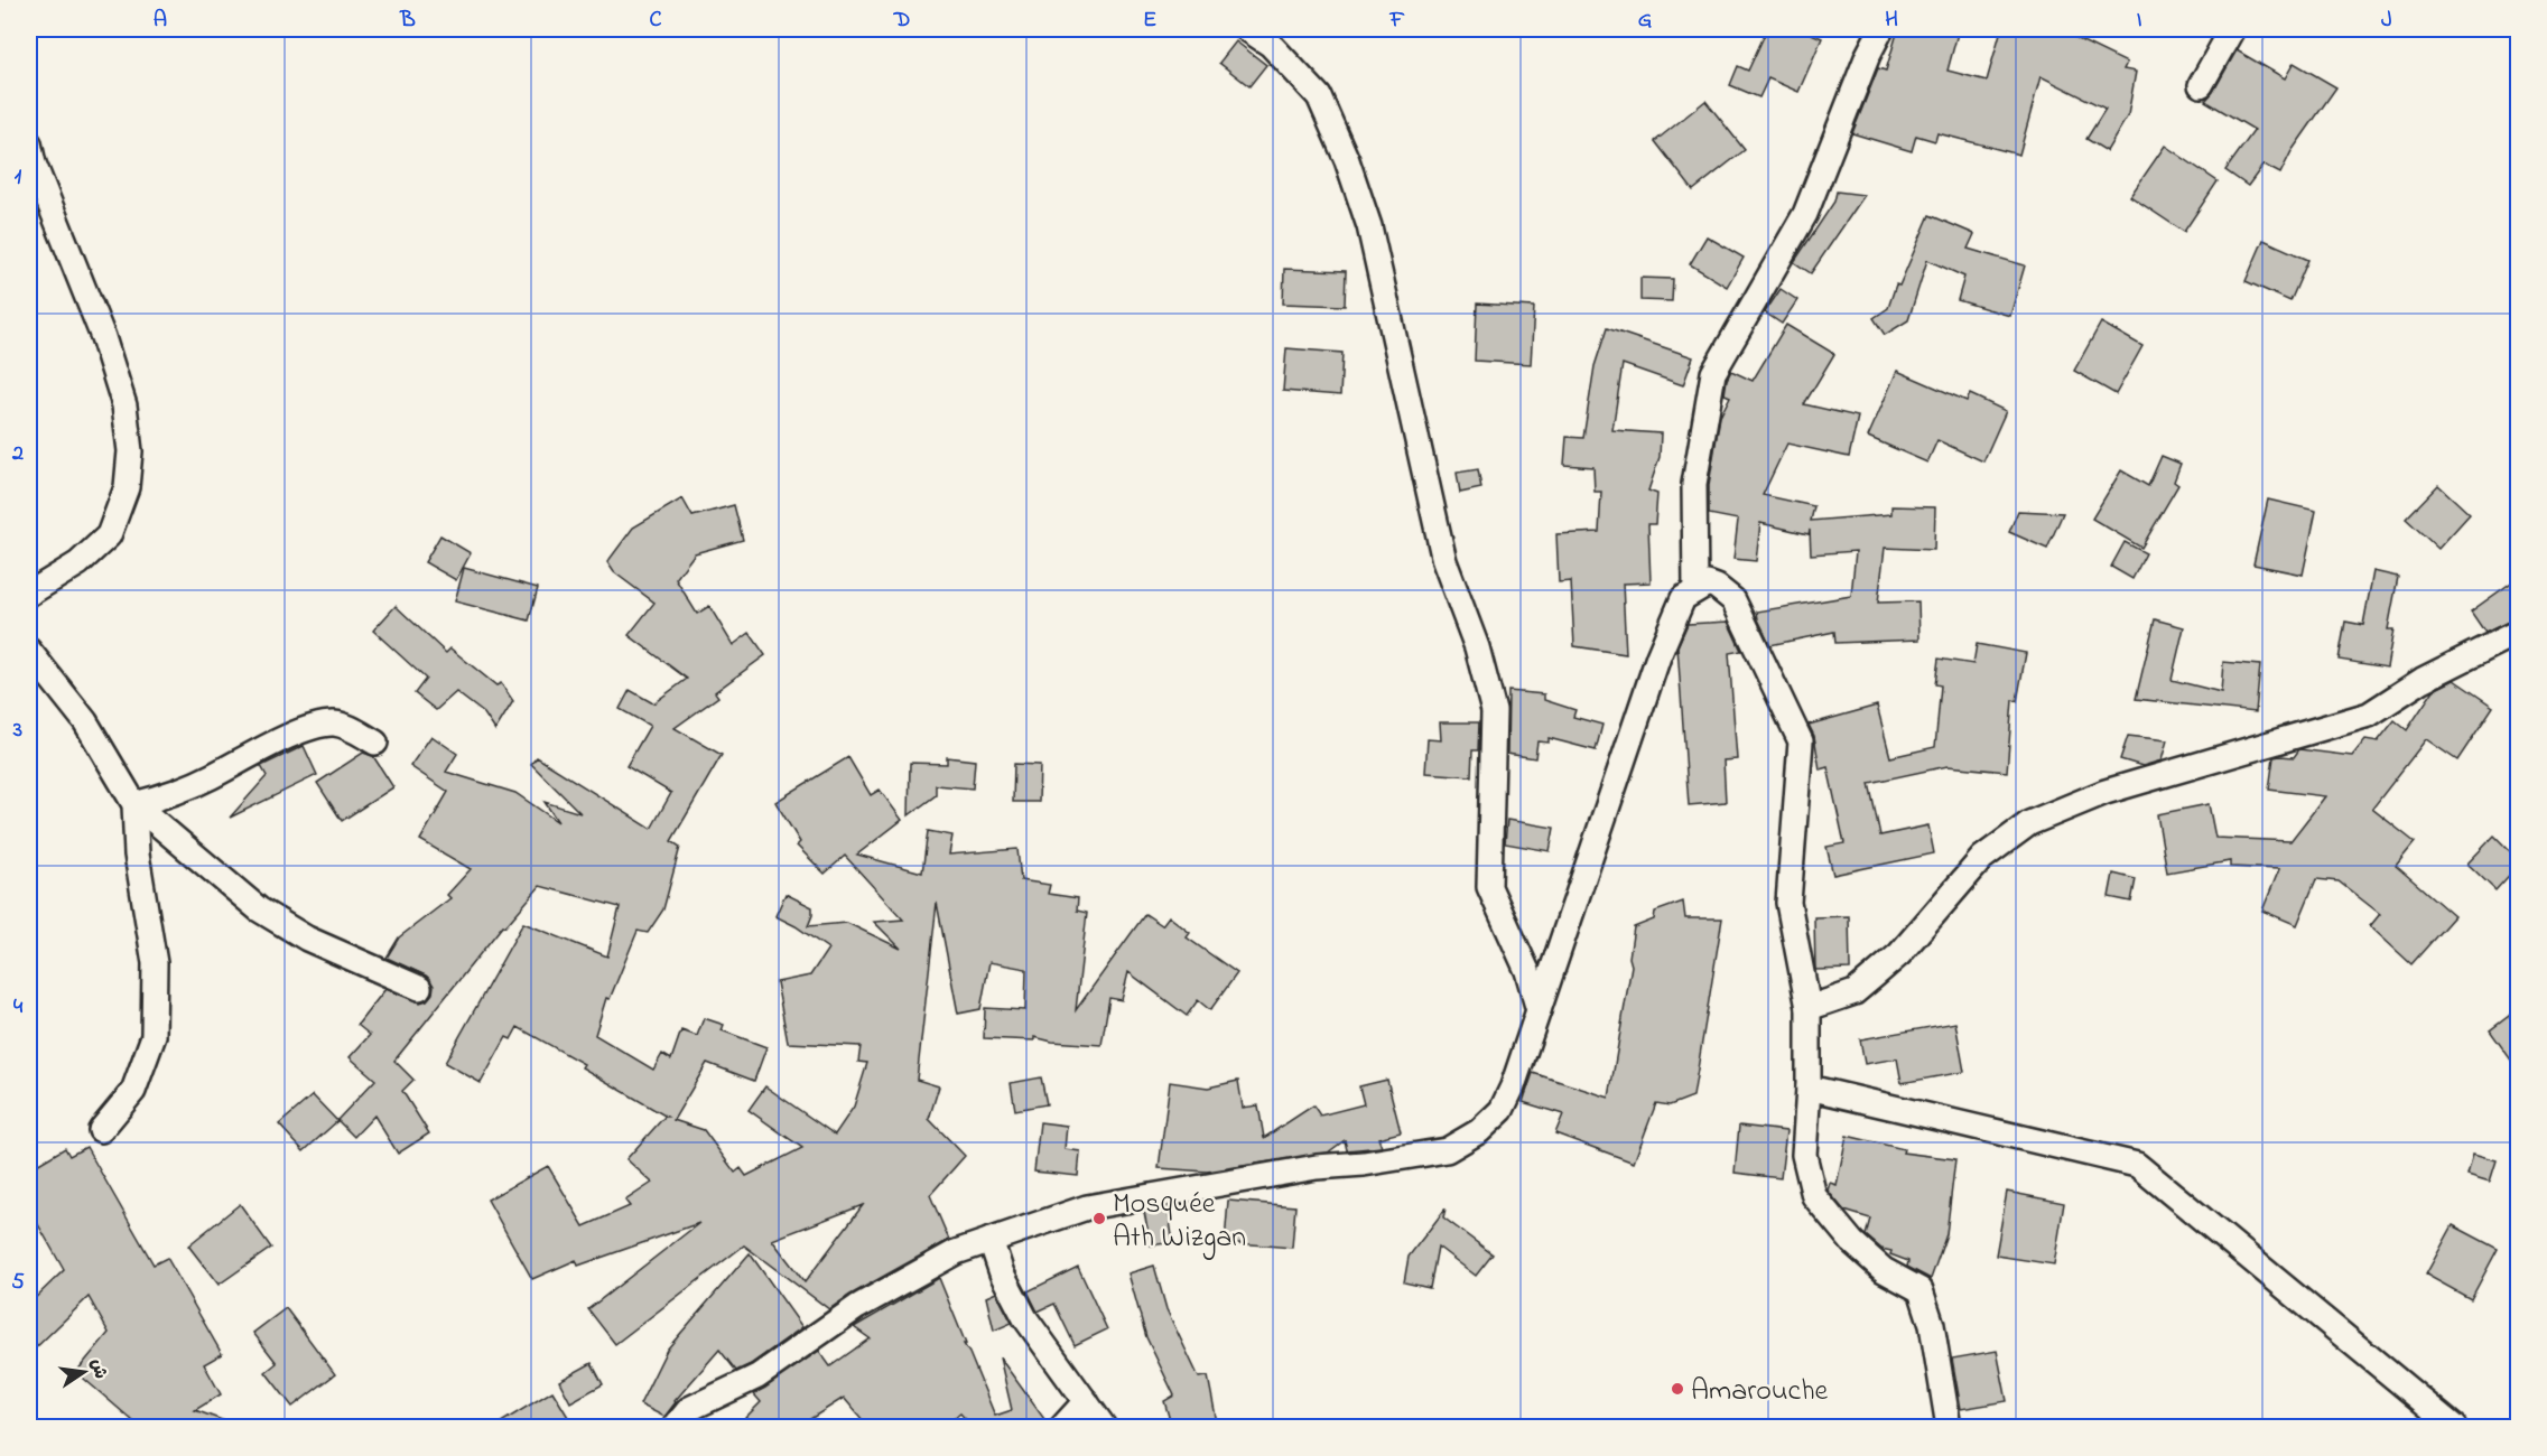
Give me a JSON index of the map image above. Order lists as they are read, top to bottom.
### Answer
{
  "places": ["Mosquée Ath Wizgan", "Amarouche"],
  "north": "right",
  "grid": {
    "columns": [
      "A",
      "B",
      "C",
      "D",
      "E",
      "F",
      "G",
      "H",
      "I",
      "J"
    ],
    "rows": [
      "1",
      "2",
      "3",
      "4",
      "5"
    ]
  }
}
